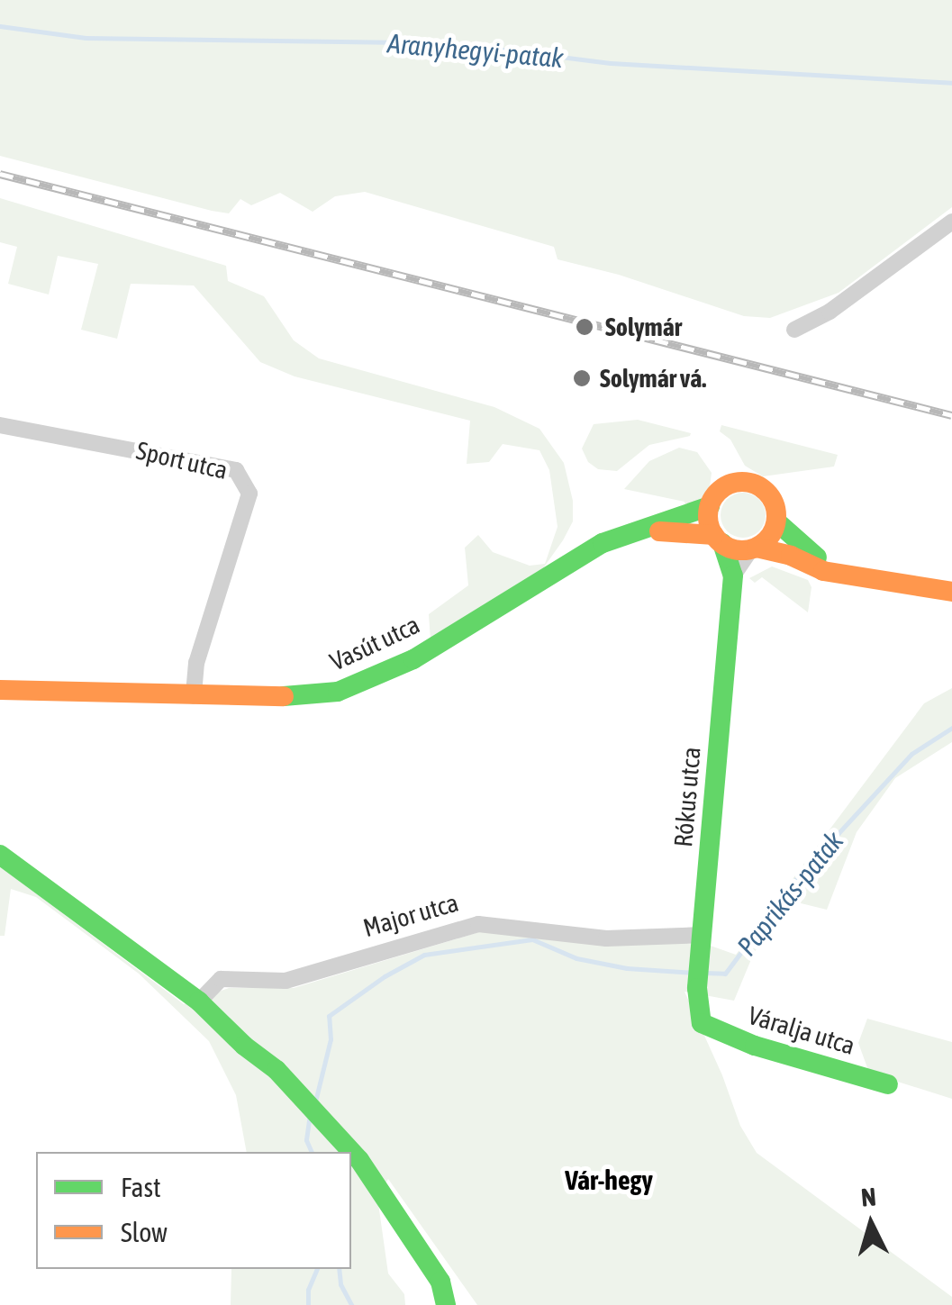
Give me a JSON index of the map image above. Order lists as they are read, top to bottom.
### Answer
{
  "streets": {
    "street": [
      "Sport utca",
      "Vasút utca",
      "Rókus utca",
      "Major utca",
      "Váralja utca"
    ]
  },
  "crossings": [
    ["Sport utca", "Vasút utca"],
    ["Vasút utca", "Rókus utca"],
    ["Rókus utca", "Major utca"],
    ["Rókus utca", "Váralja utca"]
  ],
  "districts": ["Vár-hegy"],
  "water": ["Aranyhegyi-patak", "Paprikás-patak"],
  "places": ["Solymár", "Solymár vá."],
  "legend": ["Fast", "Slow"],
  "north": "top"
}
